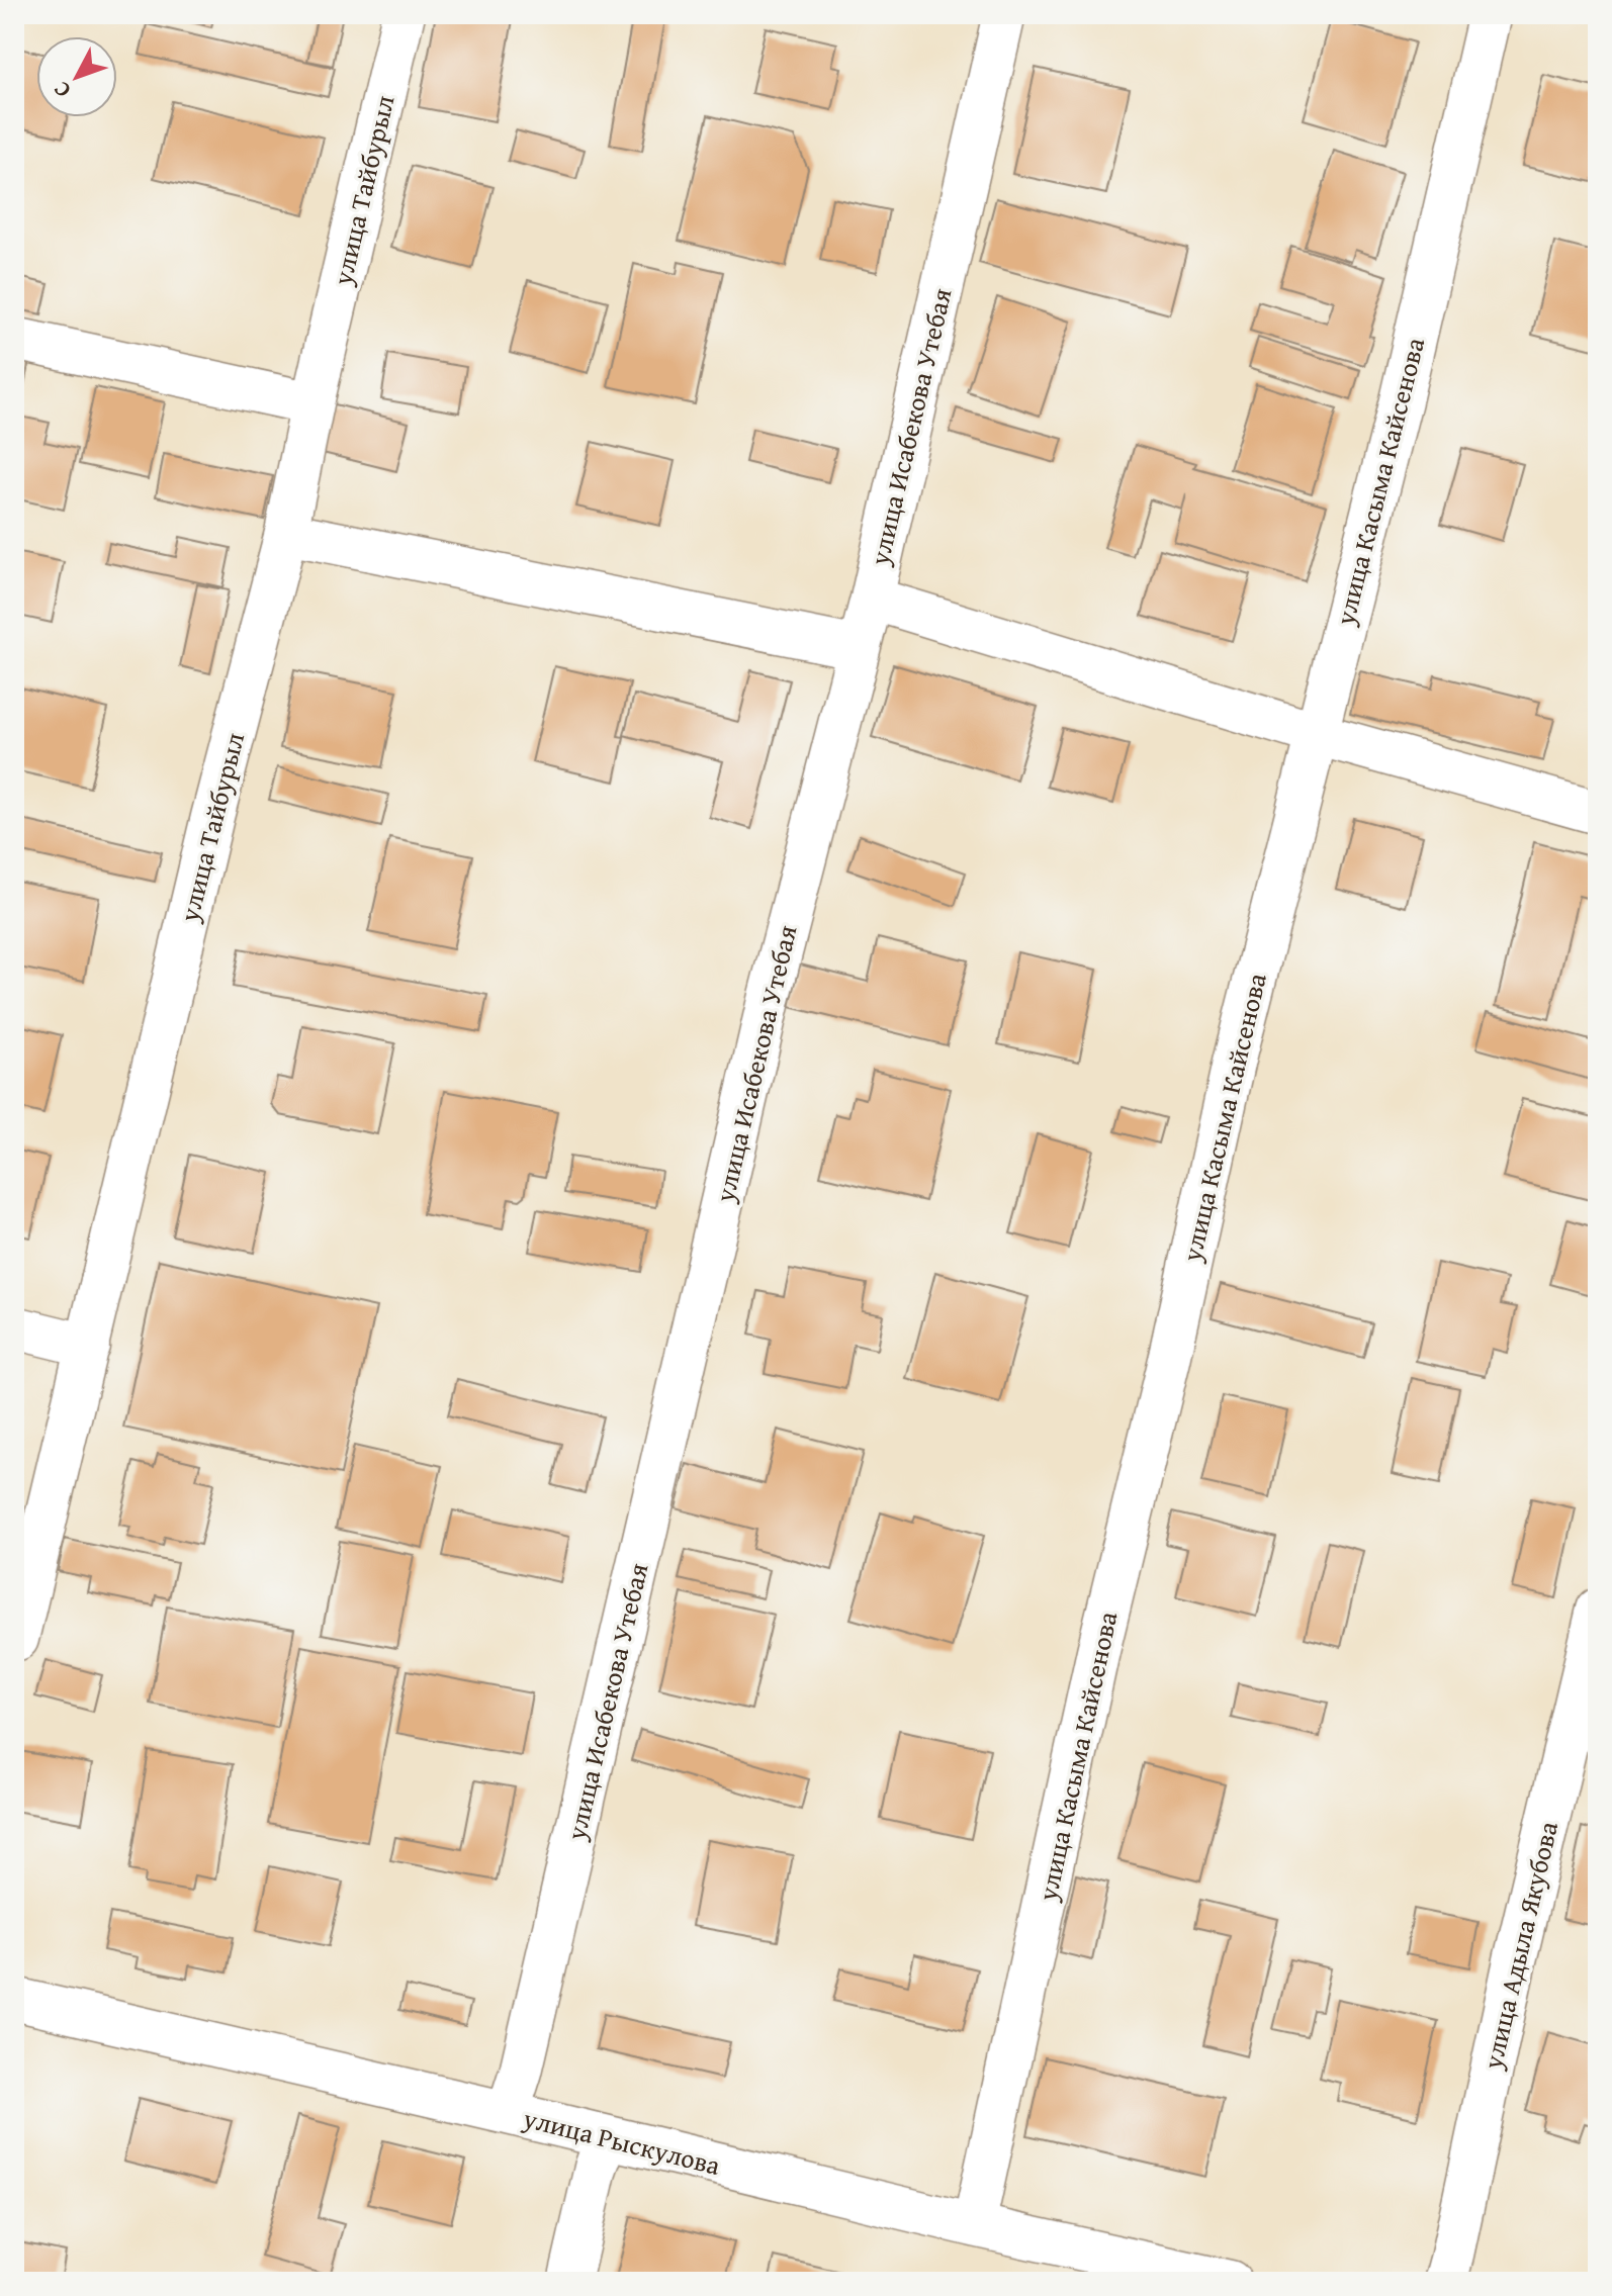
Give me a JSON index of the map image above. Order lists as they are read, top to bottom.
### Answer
{
  "streets": {
    "street": [
      "улица Тайбурыл",
      "улица Исабекова Утебая",
      "улица Касыма Кайсенова",
      "улица Адыла Якубова",
      "улица Рыскулова"
    ]
  },
  "crossings": [
    ["улица Исабекова Утебая", "улица Рыскулова"],
    ["улица Касыма Кайсенова", "улица Рыскулова"]
  ],
  "north": "bottom left"
}
